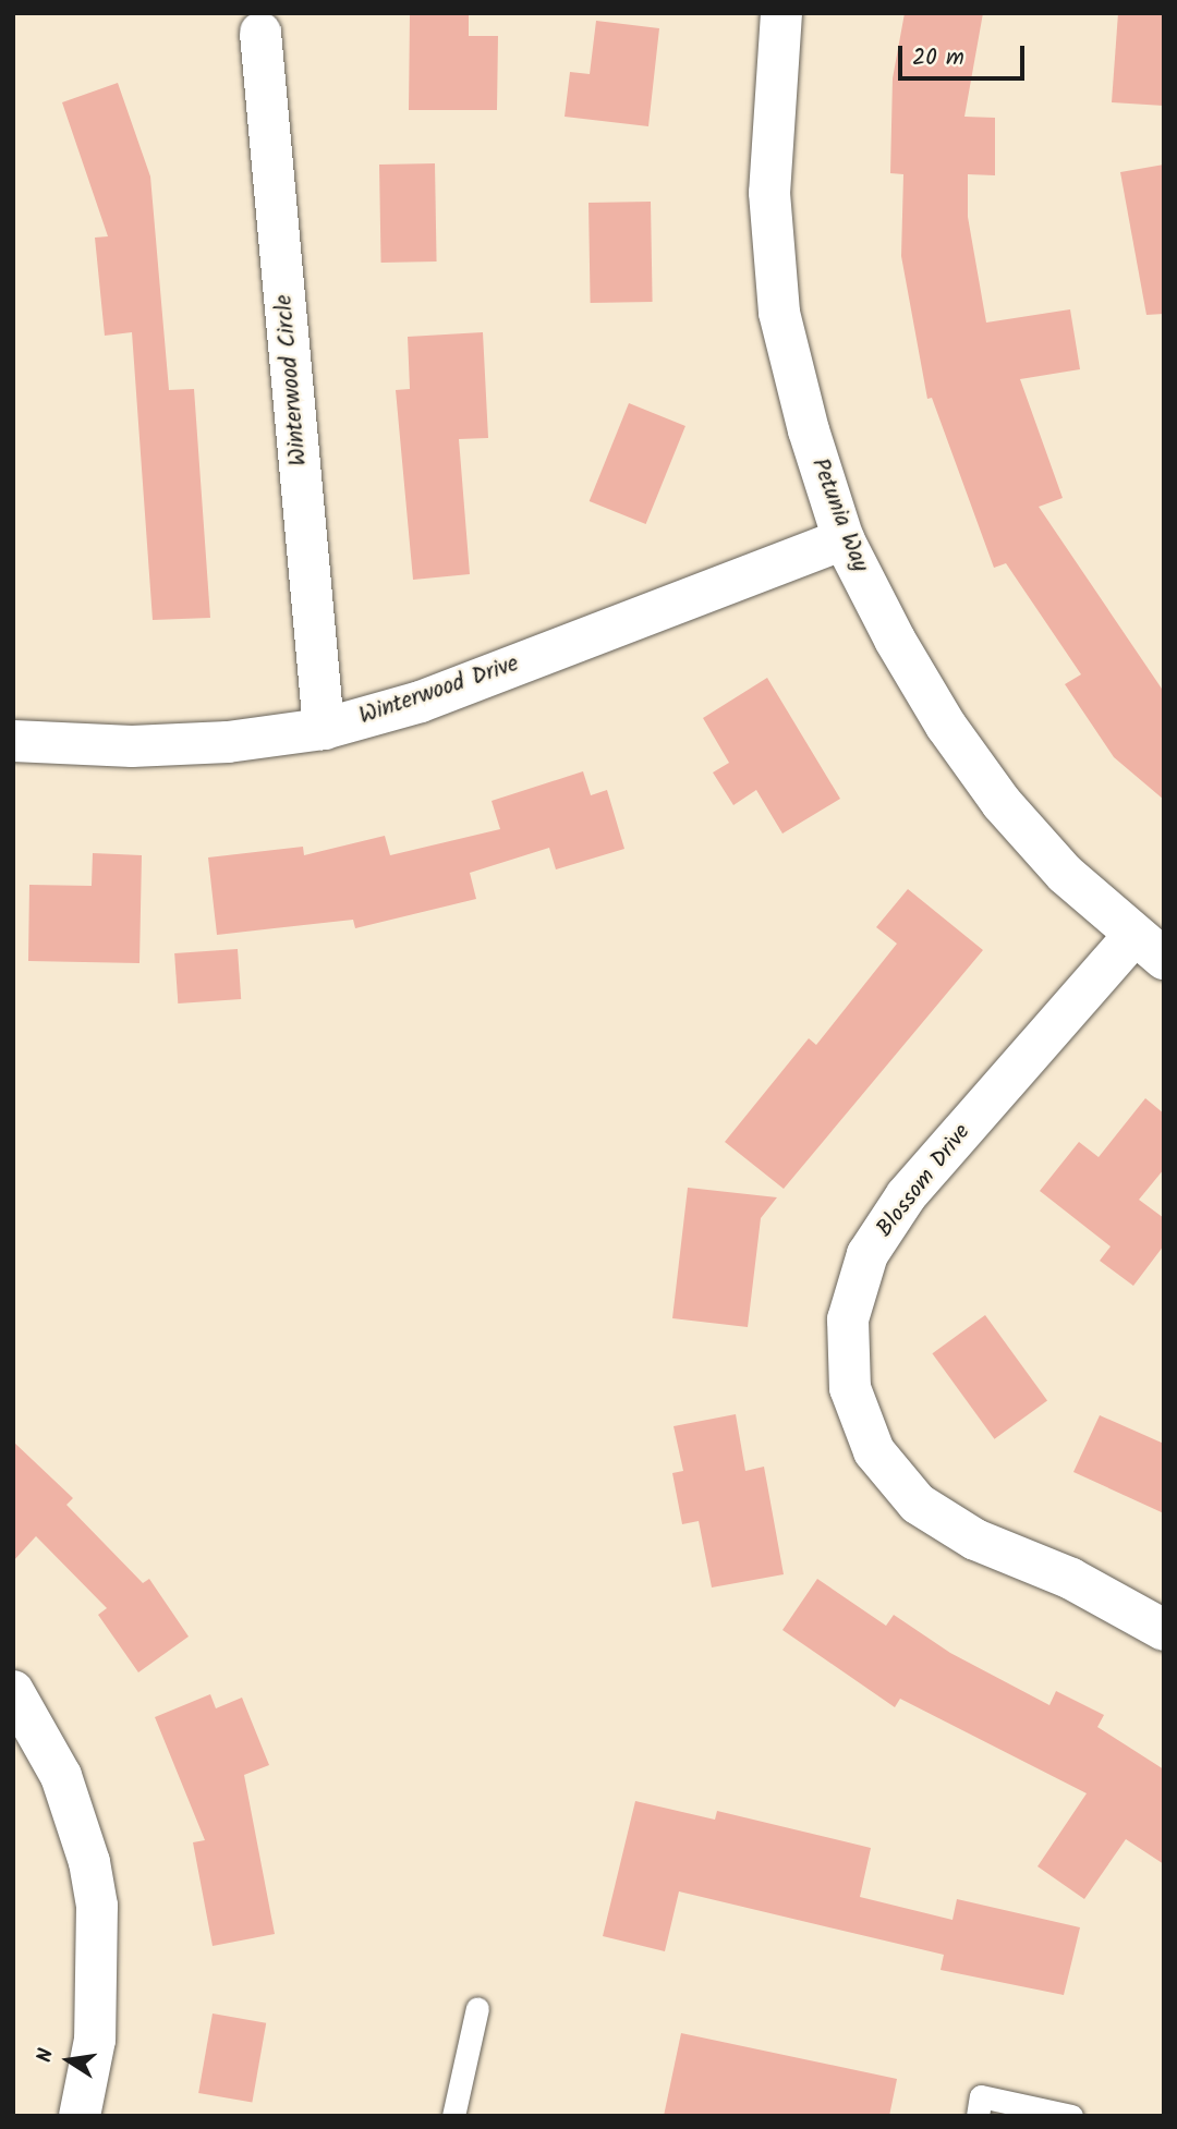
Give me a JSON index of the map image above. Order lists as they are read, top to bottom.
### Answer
{
  "streets": {
    "street": [
      "Winterwood Circle",
      "Petunia Way",
      "Winterwood Drive",
      "Blossom Drive"
    ]
  },
  "crossings": [
    ["Winterwood Circle", "Winterwood Drive"],
    ["Petunia Way", "Winterwood Drive"],
    ["Petunia Way", "Blossom Drive"]
  ],
  "scale_bar": "20 m",
  "north": "left"
}
